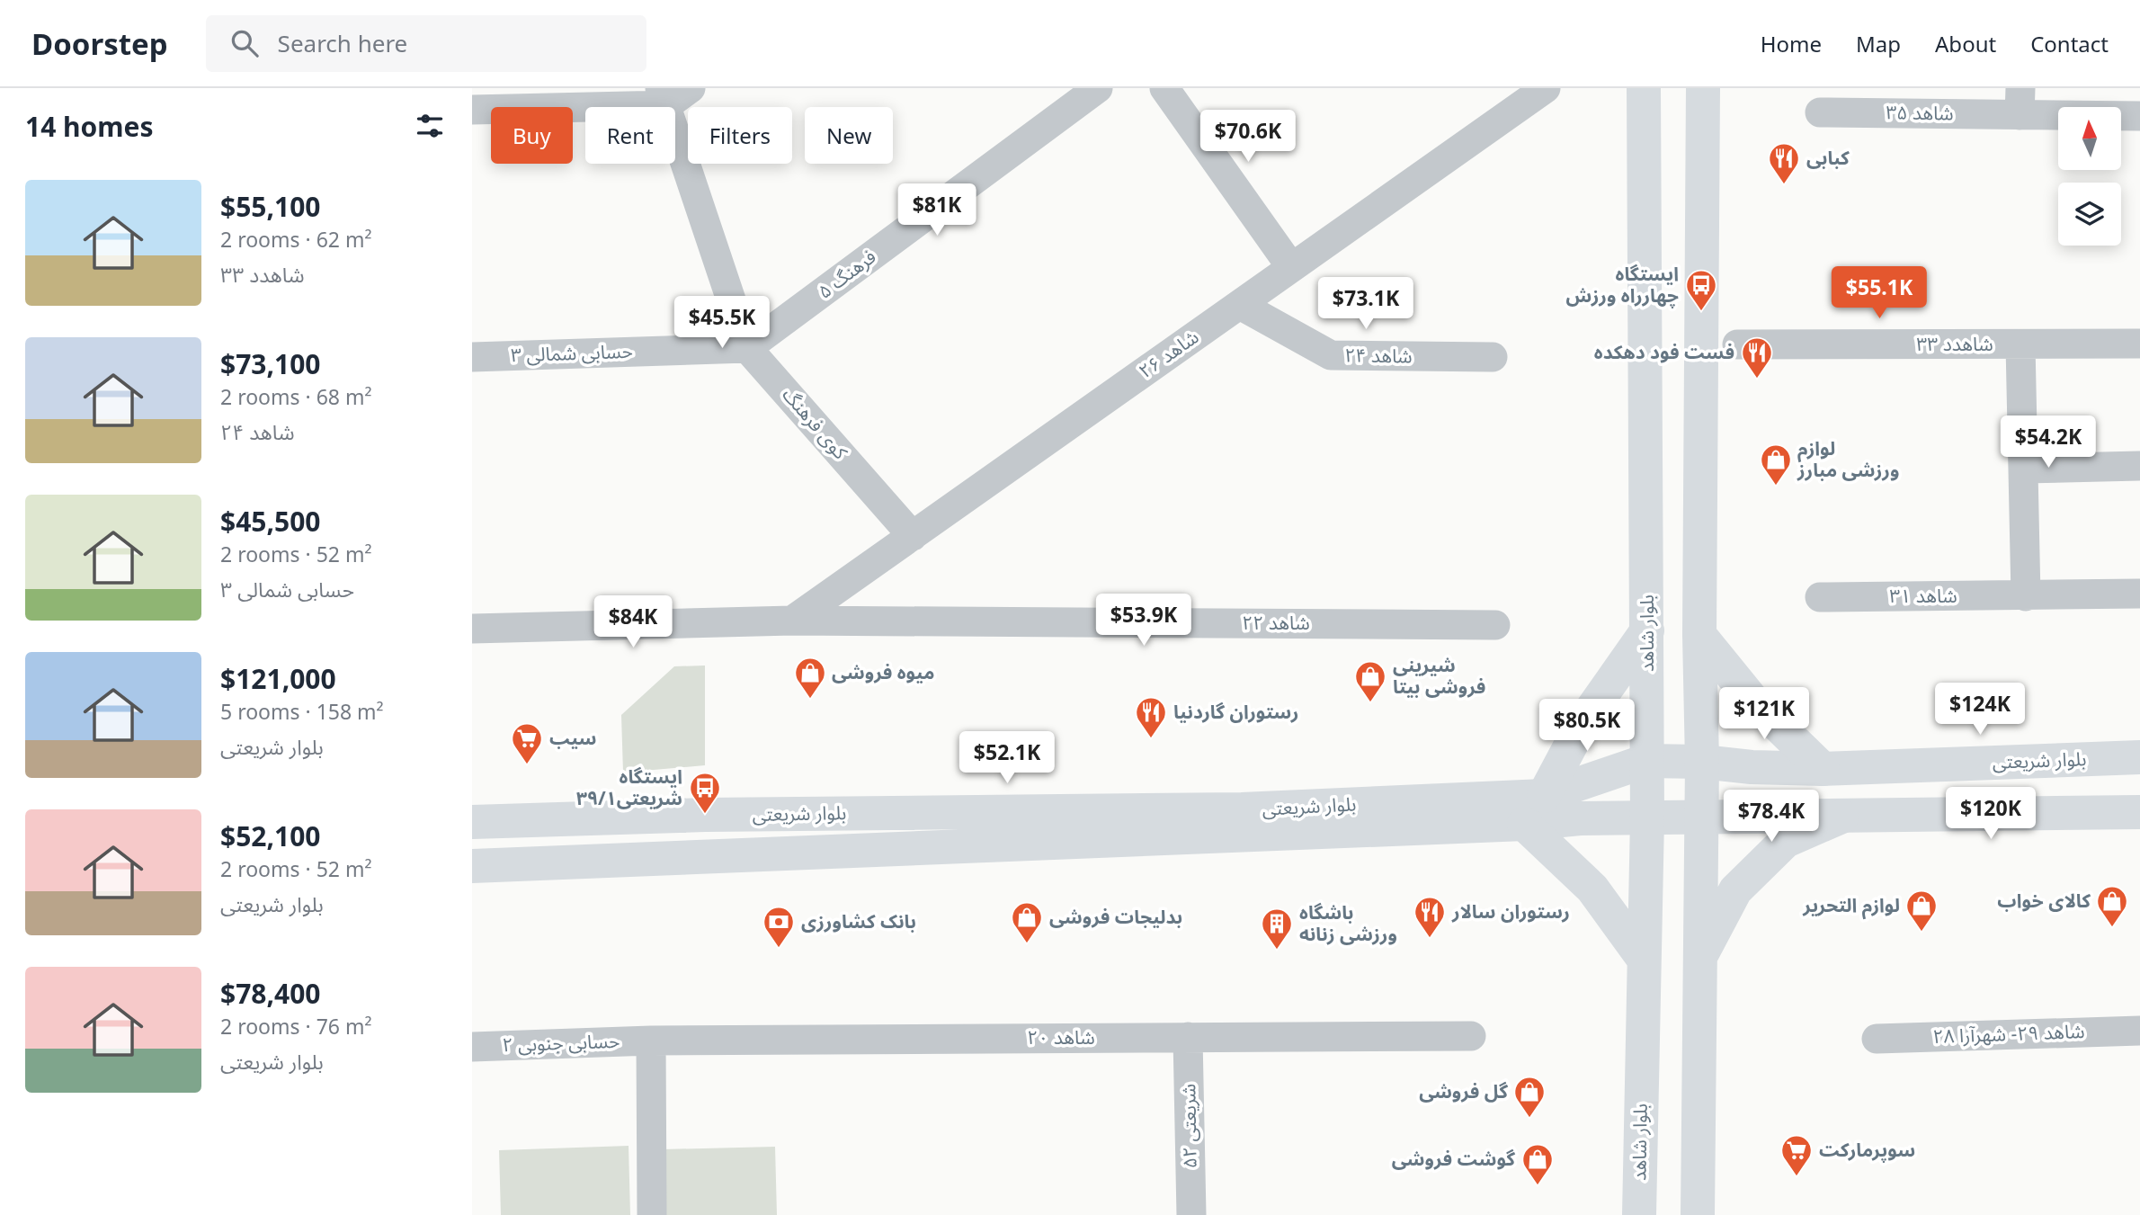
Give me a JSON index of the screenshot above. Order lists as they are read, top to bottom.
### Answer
{
  "streets": {
    "main road": ["بلوار شاهد", "بلوار شریعتی"],
    "street": [
      "شاهد ۳۵",
      "فرهنگ ۵",
      "شاهدد ۳۳",
      "حسابی شمالی ۳",
      "شاهد ۲۶",
      "شاهد ۲۴",
      "کوی فرهنگ",
      "شاهد ۳۱",
      "شاهد ۲۲",
      "شاهد ۲۹- شهرآرا ۲۸",
      "شاهد ۲۰",
      "حسابی جنوبی ۲",
      "شریعتی ۵۲"
    ]
  },
  "crossings": [
    ["فرهنگ ۵", "حسابی شمالی ۳"],
    ["فرهنگ ۵", "کوی فرهنگ"],
    ["حسابی شمالی ۳", "کوی فرهنگ"],
    ["شاهد ۲۶", "شاهد ۲۴"],
    ["شاهد ۲۶", "کوی فرهنگ"],
    ["شاهد ۲۶", "شاهد ۲۲"],
    ["بلوار شاهد", "بلوار شریعتی"],
    ["شاهد ۲۰", "حسابی جنوبی ۲"],
    ["شاهد ۲۰", "شریعتی ۵۲"]
  ],
  "places": {
    "restaurant": [
      "کبابی",
      "فست فود دهکده",
      "رستوران گاردنیا",
      "رستوران سالار"
    ],
    "bus stop": ["ایستگاه چهارراه ورزش", "ایستگاه شریعتی۳۹/۱"],
    "shop": [
      "لوازم ورزشی مبارز",
      "میوه فروشی",
      "شیرینی فروشی بیتا",
      "کالای خواب",
      "لوازم التحریر",
      "بدلیجات فروشی",
      "گل فروشی",
      "گوشت فروشی"
    ],
    "supermarket": ["سیب", "سوپرمارکت"],
    "bank": ["بانک کشاورزی"],
    "building": ["باشگاه ورزشی زنانه"]
  },
  "north": "top",
  "page": {
    "header": "Doorstep",
    "search": "Search here",
    "nav": [
      "Home",
      "Map",
      "About",
      "Contact"
    ],
    "heading": "14 homes",
    "chip": [
      "Buy",
      "Rent",
      "Filters",
      "New"
    ],
    "price": [
      "$70.6K",
      "$81K",
      "$55.1K",
      "$73.1K",
      "$45.5K",
      "$54.2K",
      "$53.9K",
      "$84K",
      "$124K",
      "$121K",
      "$80.5K",
      "$52.1K",
      "$120K",
      "$78.4K"
    ],
    "list": [
      {
        "name": "$55,100",
        "note": "2 rooms · 62 m² · شاهدد ۳۳"
      },
      {
        "name": "$73,100",
        "note": "2 rooms · 68 m² · شاهد ۲۴"
      },
      {
        "name": "$45,500",
        "note": "2 rooms · 52 m² · حسابی شمالی ۳"
      },
      {
        "name": "$121,000",
        "note": "5 rooms · 158 m² · بلوار شریعتی"
      },
      {
        "name": "$52,100",
        "note": "2 rooms · 52 m² · بلوار شریعتی"
      },
      {
        "name": "$78,400",
        "note": "2 rooms · 76 m² · بلوار شریعتی"
      }
    ]
  }
}
